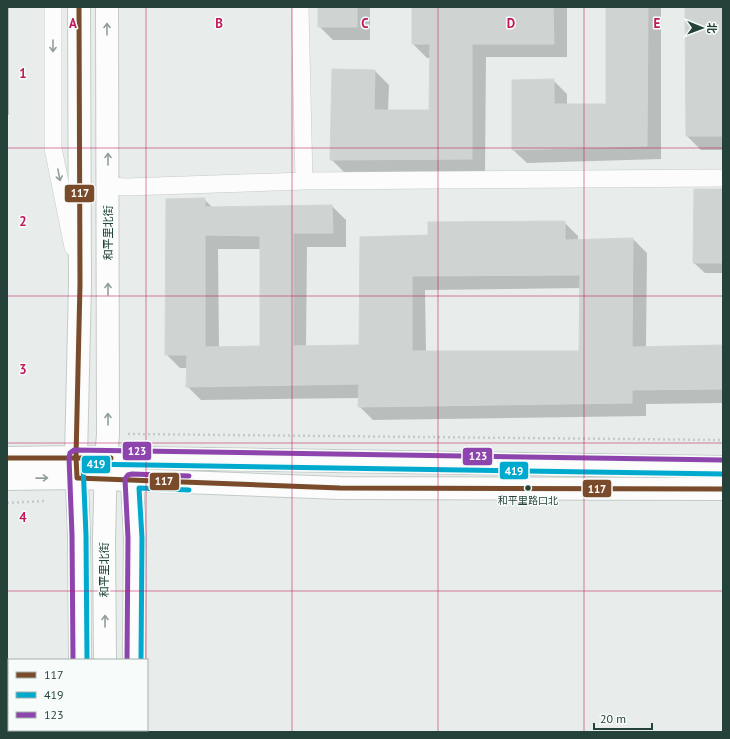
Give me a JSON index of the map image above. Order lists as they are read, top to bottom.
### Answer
{
  "streets": {
    "street": ["和平里北街"]
  },
  "places": ["和平里路口北"],
  "lines": ["transit line 117", "transit line 123", "transit line 419"],
  "legend": ["117", "419", "123"],
  "scale_bar": "20 m",
  "north": "right",
  "grid": {
    "columns": [
      "A",
      "B",
      "C",
      "D",
      "E"
    ],
    "rows": [
      "1",
      "2",
      "3",
      "4"
    ]
  }
}
